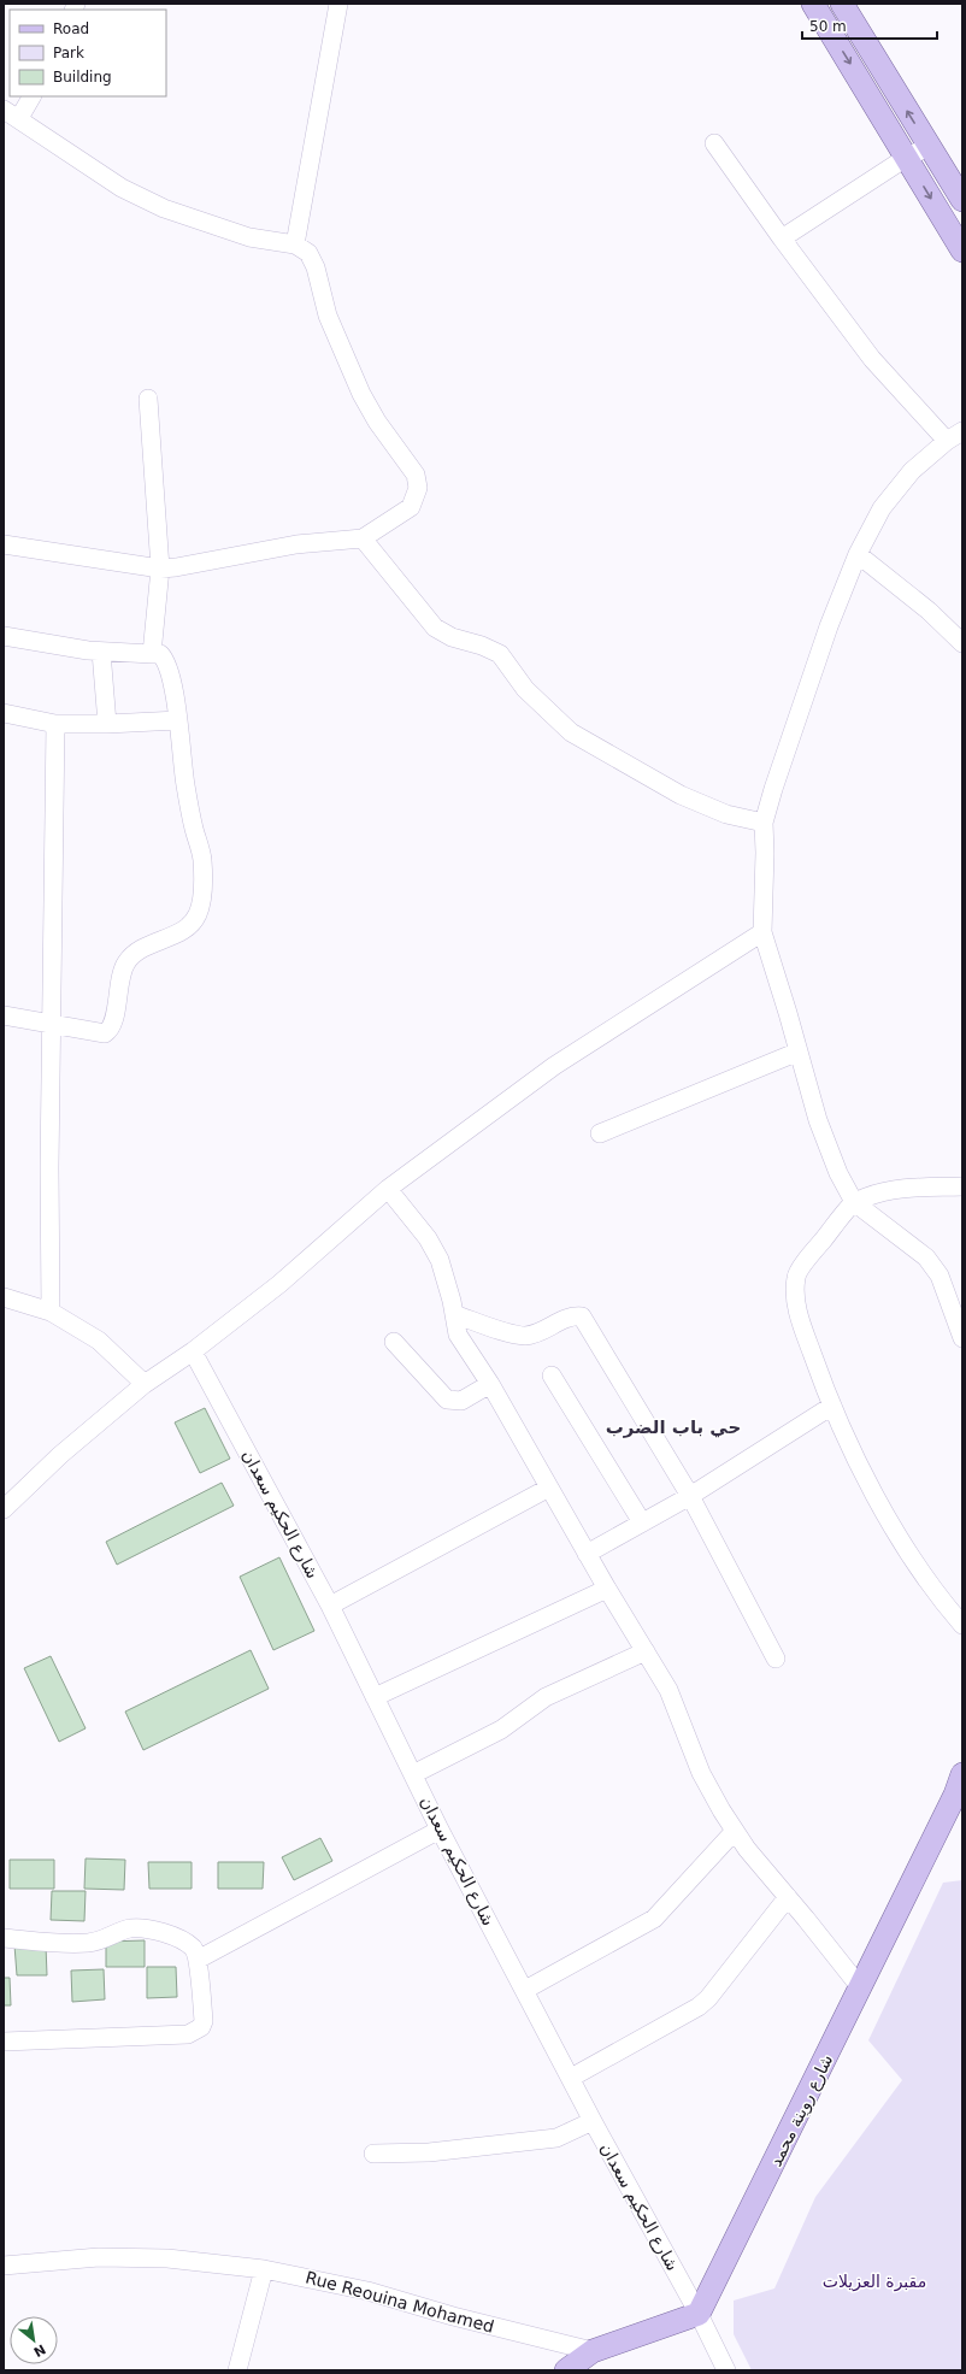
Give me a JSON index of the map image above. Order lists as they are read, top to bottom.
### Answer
{
  "streets": {
    "main road": ["شارع روينة محمد"],
    "street": ["شارع الحكيم سعدان", "Rue Reouina Mohamed"]
  },
  "crossings": [
    ["شارع الحكيم سعدان", "شارع روينة محمد"]
  ],
  "districts": ["حي باب الضرب"],
  "parks": ["مقبرة العزيلات"],
  "legend": ["Road", "Park", "Building"],
  "scale_bar": "50 m",
  "north": "bottom right"
}
